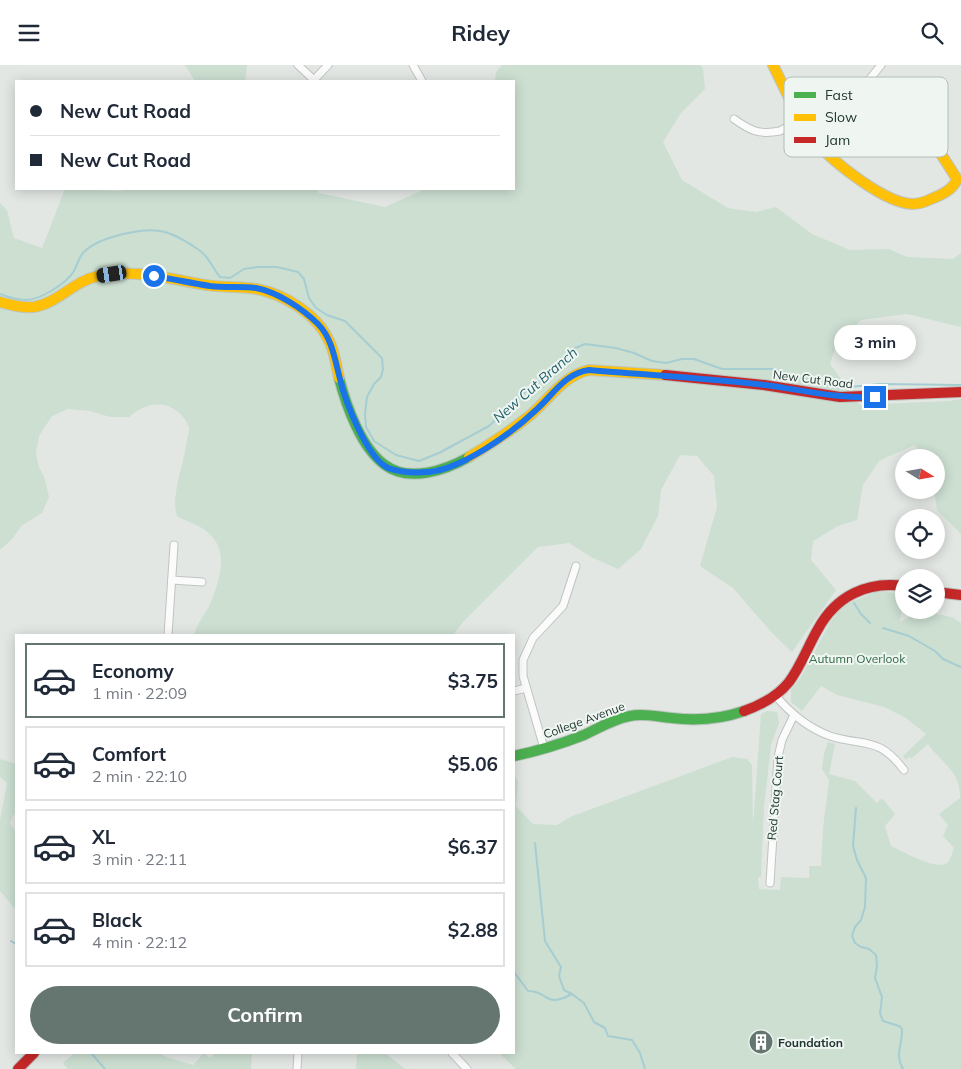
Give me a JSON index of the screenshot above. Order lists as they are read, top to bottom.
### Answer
{
  "streets": {
    "street": ["New Cut Road", "College Avenue", "Red Stag Court"]
  },
  "water": ["New Cut Branch"],
  "parks": ["Autumn Overlook"],
  "places": {
    "building": ["Foundation"]
  },
  "legend": ["Fast", "Slow", "Jam"],
  "north": "right",
  "page": {
    "header": "Ridey",
    "banner": ["New Cut Road", "New Cut Road"],
    "bubble": "3 min",
    "list": [
      {
        "name": "Economy",
        "note": "1 min · 22:09",
        "value": "$3.75"
      },
      {
        "name": "Comfort",
        "note": "2 min · 22:10",
        "value": "$5.06"
      },
      {
        "name": "XL",
        "note": "3 min · 22:11",
        "value": "$6.37"
      },
      {
        "name": "Black",
        "note": "4 min · 22:12",
        "value": "$2.88"
      }
    ],
    "buttons": "Confirm"
  }
}
